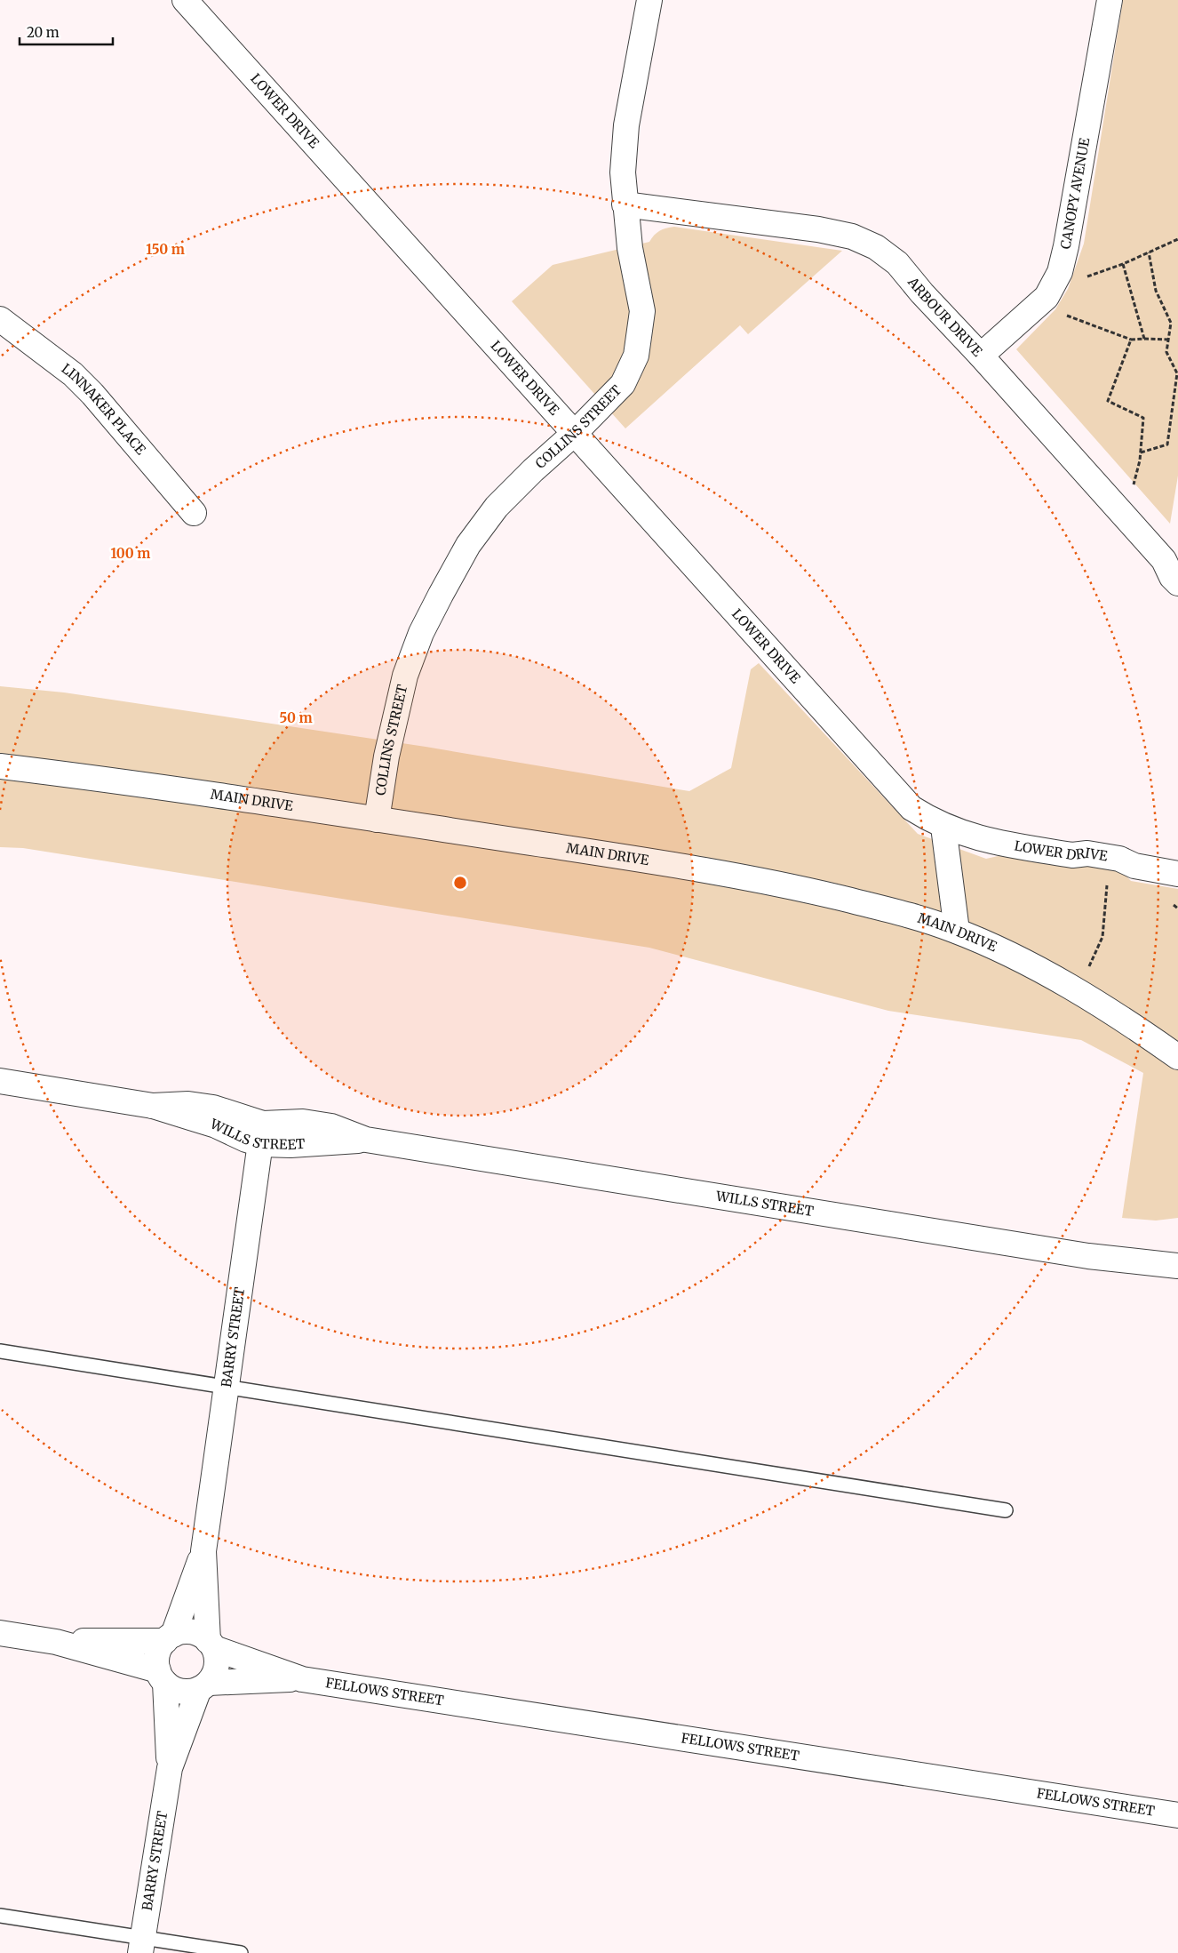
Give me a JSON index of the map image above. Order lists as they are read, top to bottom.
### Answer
{
  "streets": {
    "street": [
      "LOWER DRIVE",
      "CANOPY AVENUE",
      "ARBOUR DRIVE",
      "LINNAKER PLACE",
      "COLLINS STREET",
      "MAIN DRIVE",
      "WILLS STREET",
      "BARRY STREET",
      "FELLOWS STREET"
    ]
  },
  "crossings": [
    ["LOWER DRIVE", "COLLINS STREET"],
    ["CANOPY AVENUE", "ARBOUR DRIVE"],
    ["ARBOUR DRIVE", "COLLINS STREET"],
    ["COLLINS STREET", "MAIN DRIVE"],
    ["WILLS STREET", "BARRY STREET"],
    ["BARRY STREET", "FELLOWS STREET"]
  ],
  "scale_bar": "20 m",
  "rings": ["150 m", "100 m", "50 m"]
}
